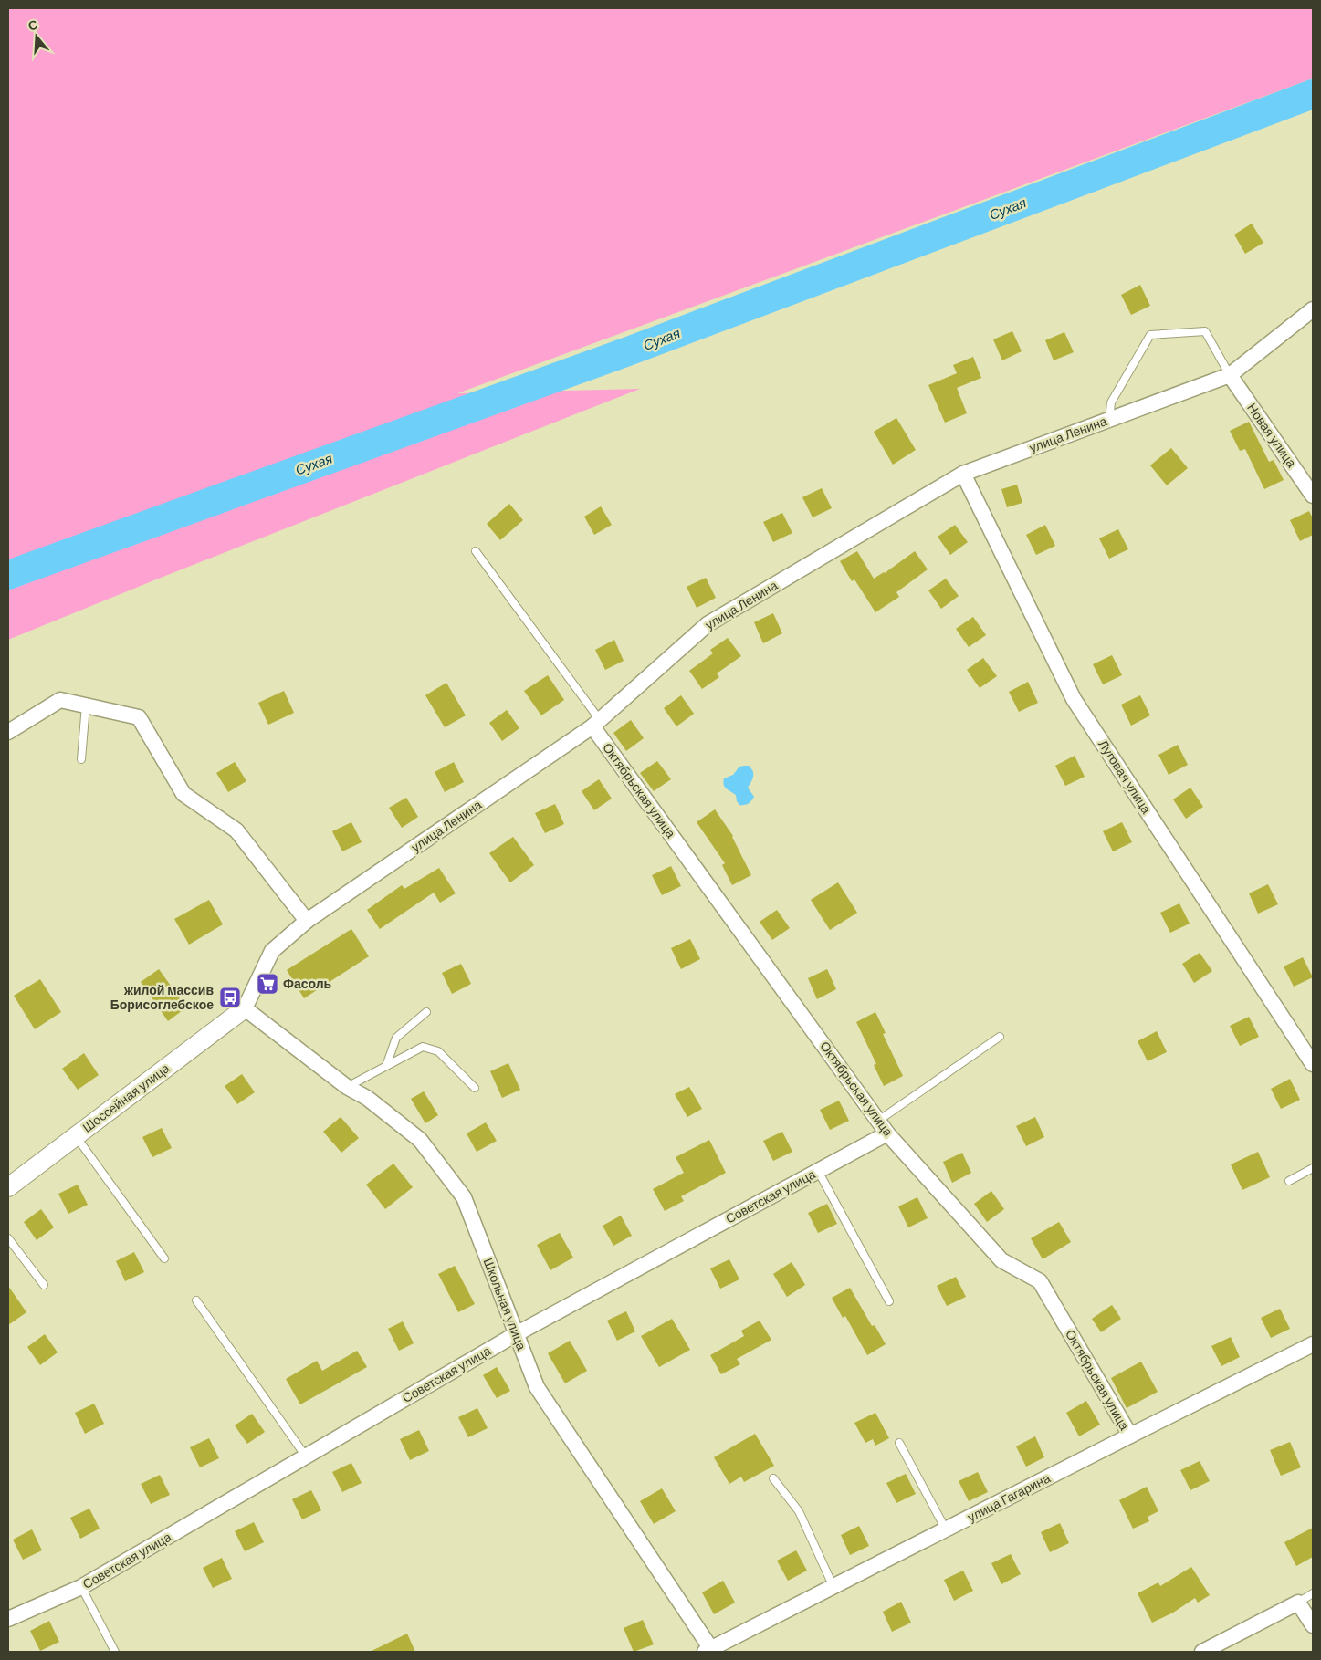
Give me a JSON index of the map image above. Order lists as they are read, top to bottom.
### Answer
{
  "streets": {
    "street": [
      "улица Ленина",
      "Новая улица",
      "Луговая улица",
      "Октябрьская улица",
      "Шоссейная улица",
      "Советская улица",
      "Школьная улица",
      "улица Гагарина"
    ]
  },
  "crossings": [
    ["улица Ленина", "Новая улица"],
    ["улица Ленина", "Луговая улица"],
    ["улица Ленина", "Октябрьская улица"],
    ["улица Ленина", "Шоссейная улица"],
    ["улица Ленина", "Школьная улица"],
    ["Октябрьская улица", "Советская улица"],
    ["Октябрьская улица", "улица Гагарина"],
    ["Шоссейная улица", "Школьная улица"],
    ["Советская улица", "Школьная улица"],
    ["Школьная улица", "улица Гагарина"]
  ],
  "water": ["Сухая"],
  "places": {
    "supermarket": ["Фасоль"],
    "bus stop": ["жилой массив Борисоглебское"]
  },
  "north": "top"
}
